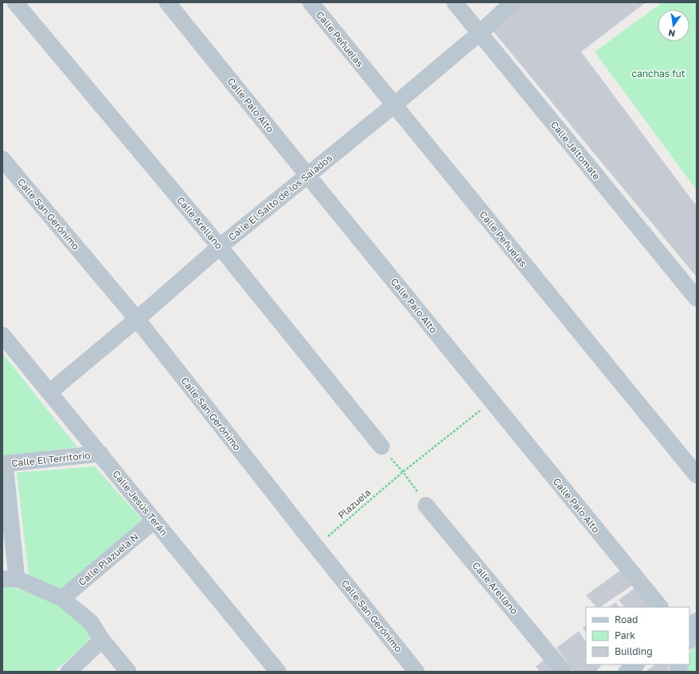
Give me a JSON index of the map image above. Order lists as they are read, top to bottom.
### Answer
{
  "streets": {
    "street": [
      "Calle Peñuelas",
      "Calle Palo Alto",
      "Calle Jaltomate",
      "Calle El Salto de los Salados",
      "Calle San Gerónimo",
      "Calle Arellano",
      "Calle El Territorio",
      "Calle Jesús Terán",
      "Calle Plazuela N"
    ],
    "path": ["Plazuela"]
  },
  "crossings": [
    ["Calle Peñuelas", "Calle El Salto de los Salados"],
    ["Calle Palo Alto", "Calle El Salto de los Salados"],
    ["Calle Palo Alto", "Plazuela"],
    ["Calle Jaltomate", "Calle El Salto de los Salados"],
    ["Calle El Salto de los Salados", "Calle San Gerónimo"],
    ["Calle El Salto de los Salados", "Calle Arellano"],
    ["Calle El Salto de los Salados", "Calle Jesús Terán"],
    ["Calle San Gerónimo", "Plazuela"],
    ["Calle El Territorio", "Calle Jesús Terán"],
    ["Calle Jesús Terán", "Calle Plazuela N"]
  ],
  "parks": ["canchas fut"],
  "legend": ["Road", "Park", "Building"],
  "north": "bottom"
}
